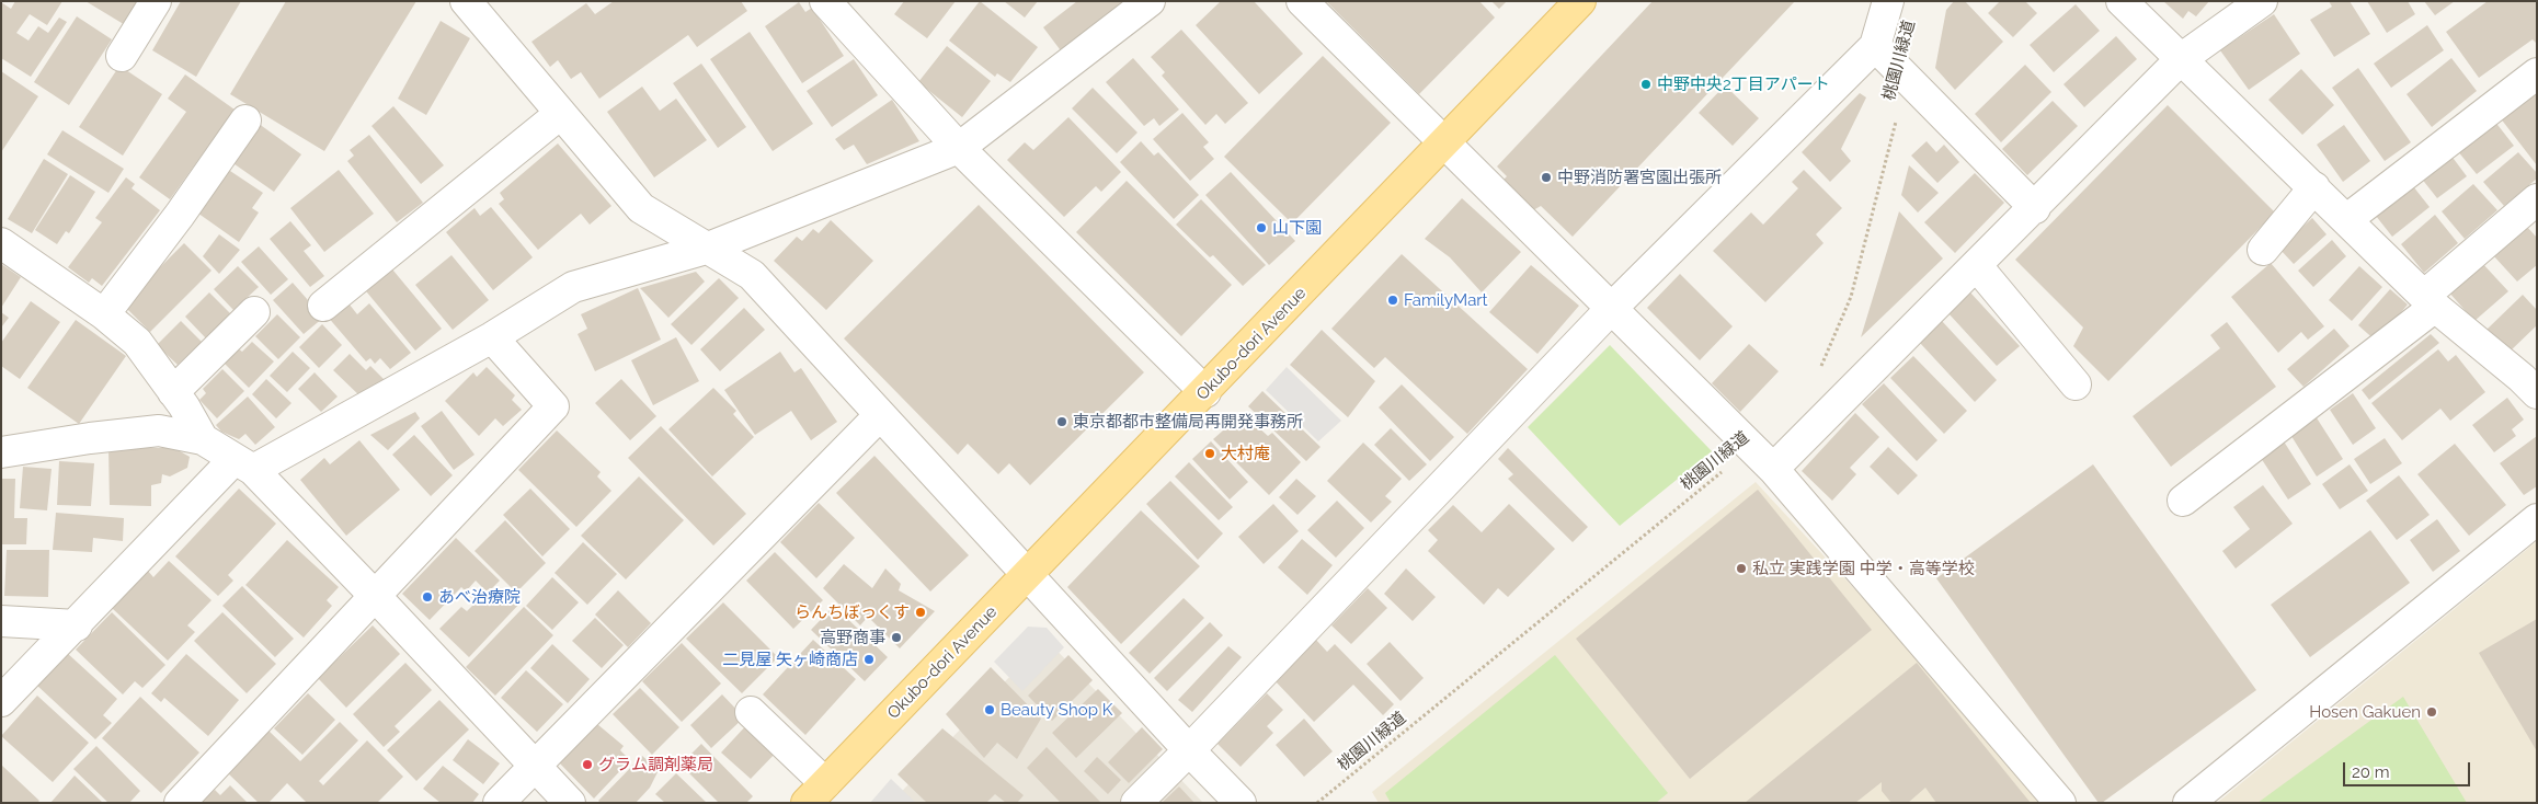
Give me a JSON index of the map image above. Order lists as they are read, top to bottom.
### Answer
{
  "streets": {
    "main road": ["Okubo-dori Avenue"],
    "path": ["桃園川緑道"]
  },
  "places": [
    "中野中央2丁目アパート",
    "中野消防署宮園出張所",
    "山下園",
    "FamilyMart",
    "東京都都市整備局再開発事務所",
    "大村庵",
    "私立 実践学園 中学・高等学校",
    "あべ治療院",
    "らんちぼっくす",
    "高野商事",
    "二見屋 矢ヶ崎商店",
    "Beauty Shop K",
    "Hosen Gakuen",
    "グラム調剤薬局"
  ],
  "scale_bar": "20 m"
}
